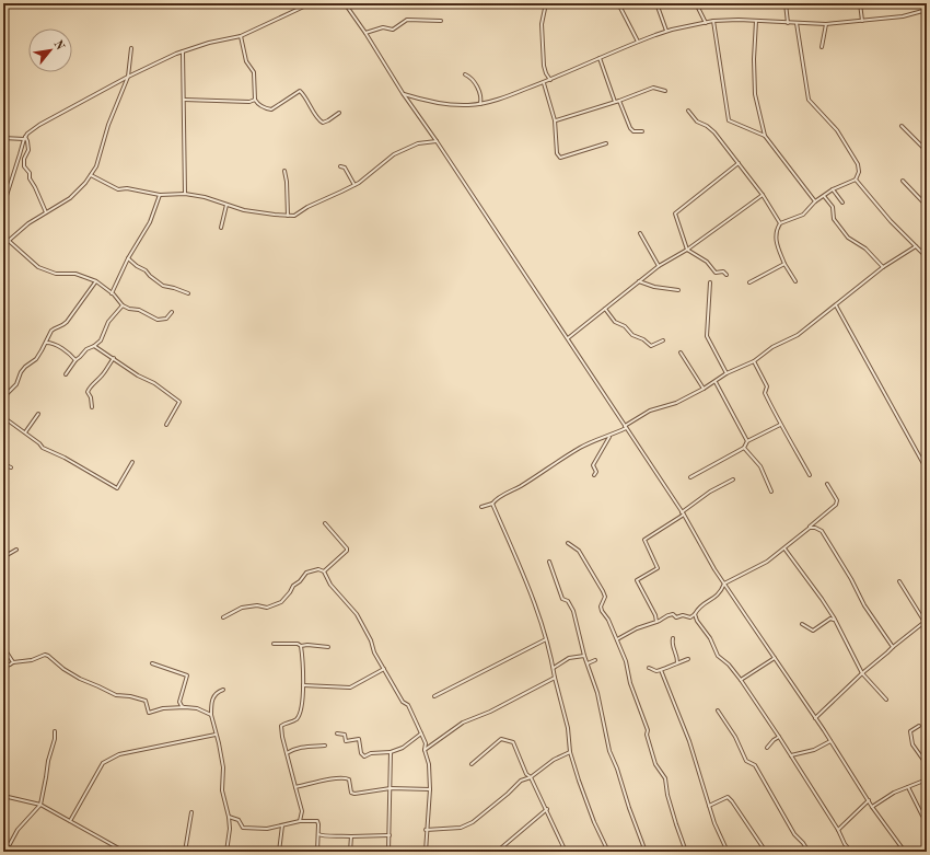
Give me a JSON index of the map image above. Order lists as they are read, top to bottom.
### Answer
{
  "north": "top right"
}
